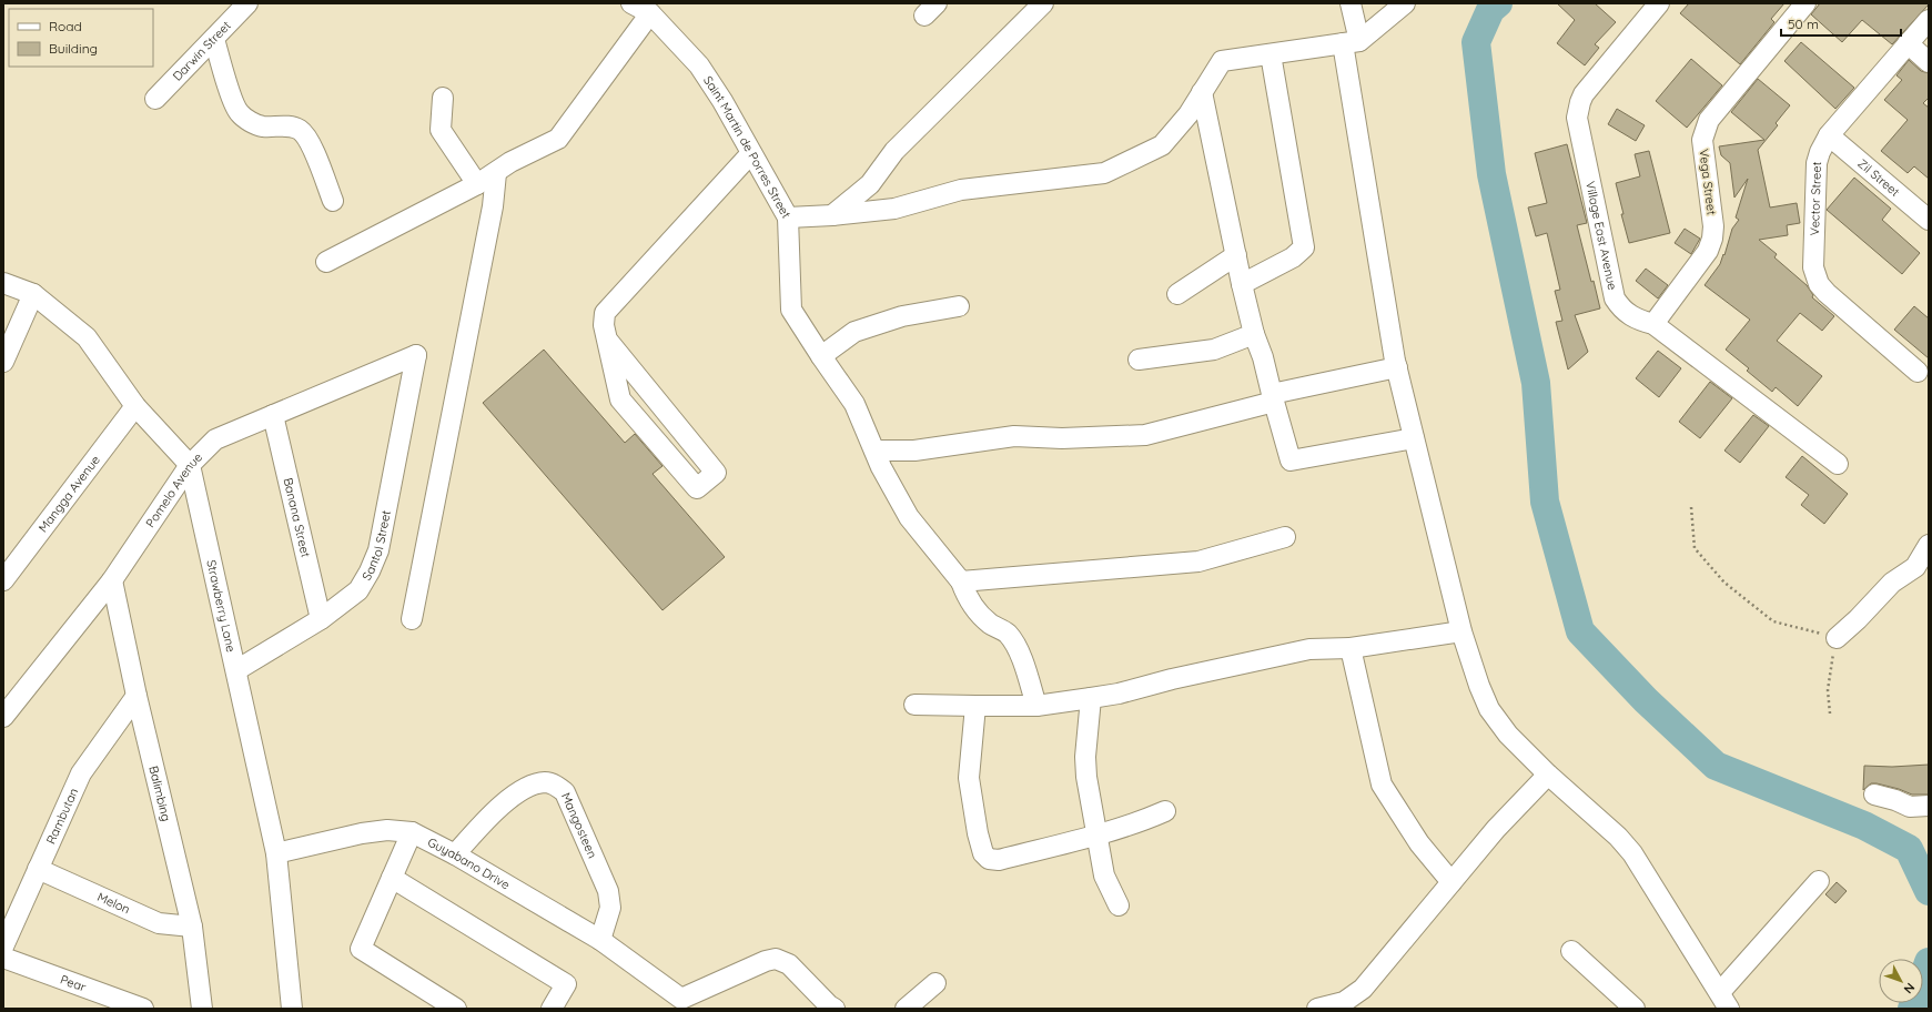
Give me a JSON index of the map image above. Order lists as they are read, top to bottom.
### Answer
{
  "streets": {
    "street": [
      "Darwin Street",
      "Saint Martin de Porres Street",
      "Zil Street",
      "Vega Street",
      "Vector Street",
      "Village East Avenue",
      "Pomelo Avenue",
      "Mangga Avenue",
      "Banana Street",
      "Santol Street",
      "Strawberry Lane",
      "Balimbing",
      "Rambutan",
      "Mangosteen",
      "Guyabano Drive",
      "Melon",
      "Pear"
    ]
  },
  "crossings": [
    ["Zil Street", "Vector Street"],
    ["Vega Street", "Village East Avenue"],
    ["Pomelo Avenue", "Banana Street"],
    ["Pomelo Avenue", "Santol Street"],
    ["Pomelo Avenue", "Strawberry Lane"],
    ["Pomelo Avenue", "Balimbing"],
    ["Mangga Avenue", "Strawberry Lane"],
    ["Banana Street", "Santol Street"],
    ["Santol Street", "Strawberry Lane"],
    ["Strawberry Lane", "Guyabano Drive"],
    ["Balimbing", "Rambutan"],
    ["Balimbing", "Melon"],
    ["Rambutan", "Melon"],
    ["Mangosteen", "Guyabano Drive"]
  ],
  "legend": ["Road", "Building"],
  "scale_bar": "50 m",
  "north": "bottom right"
}
